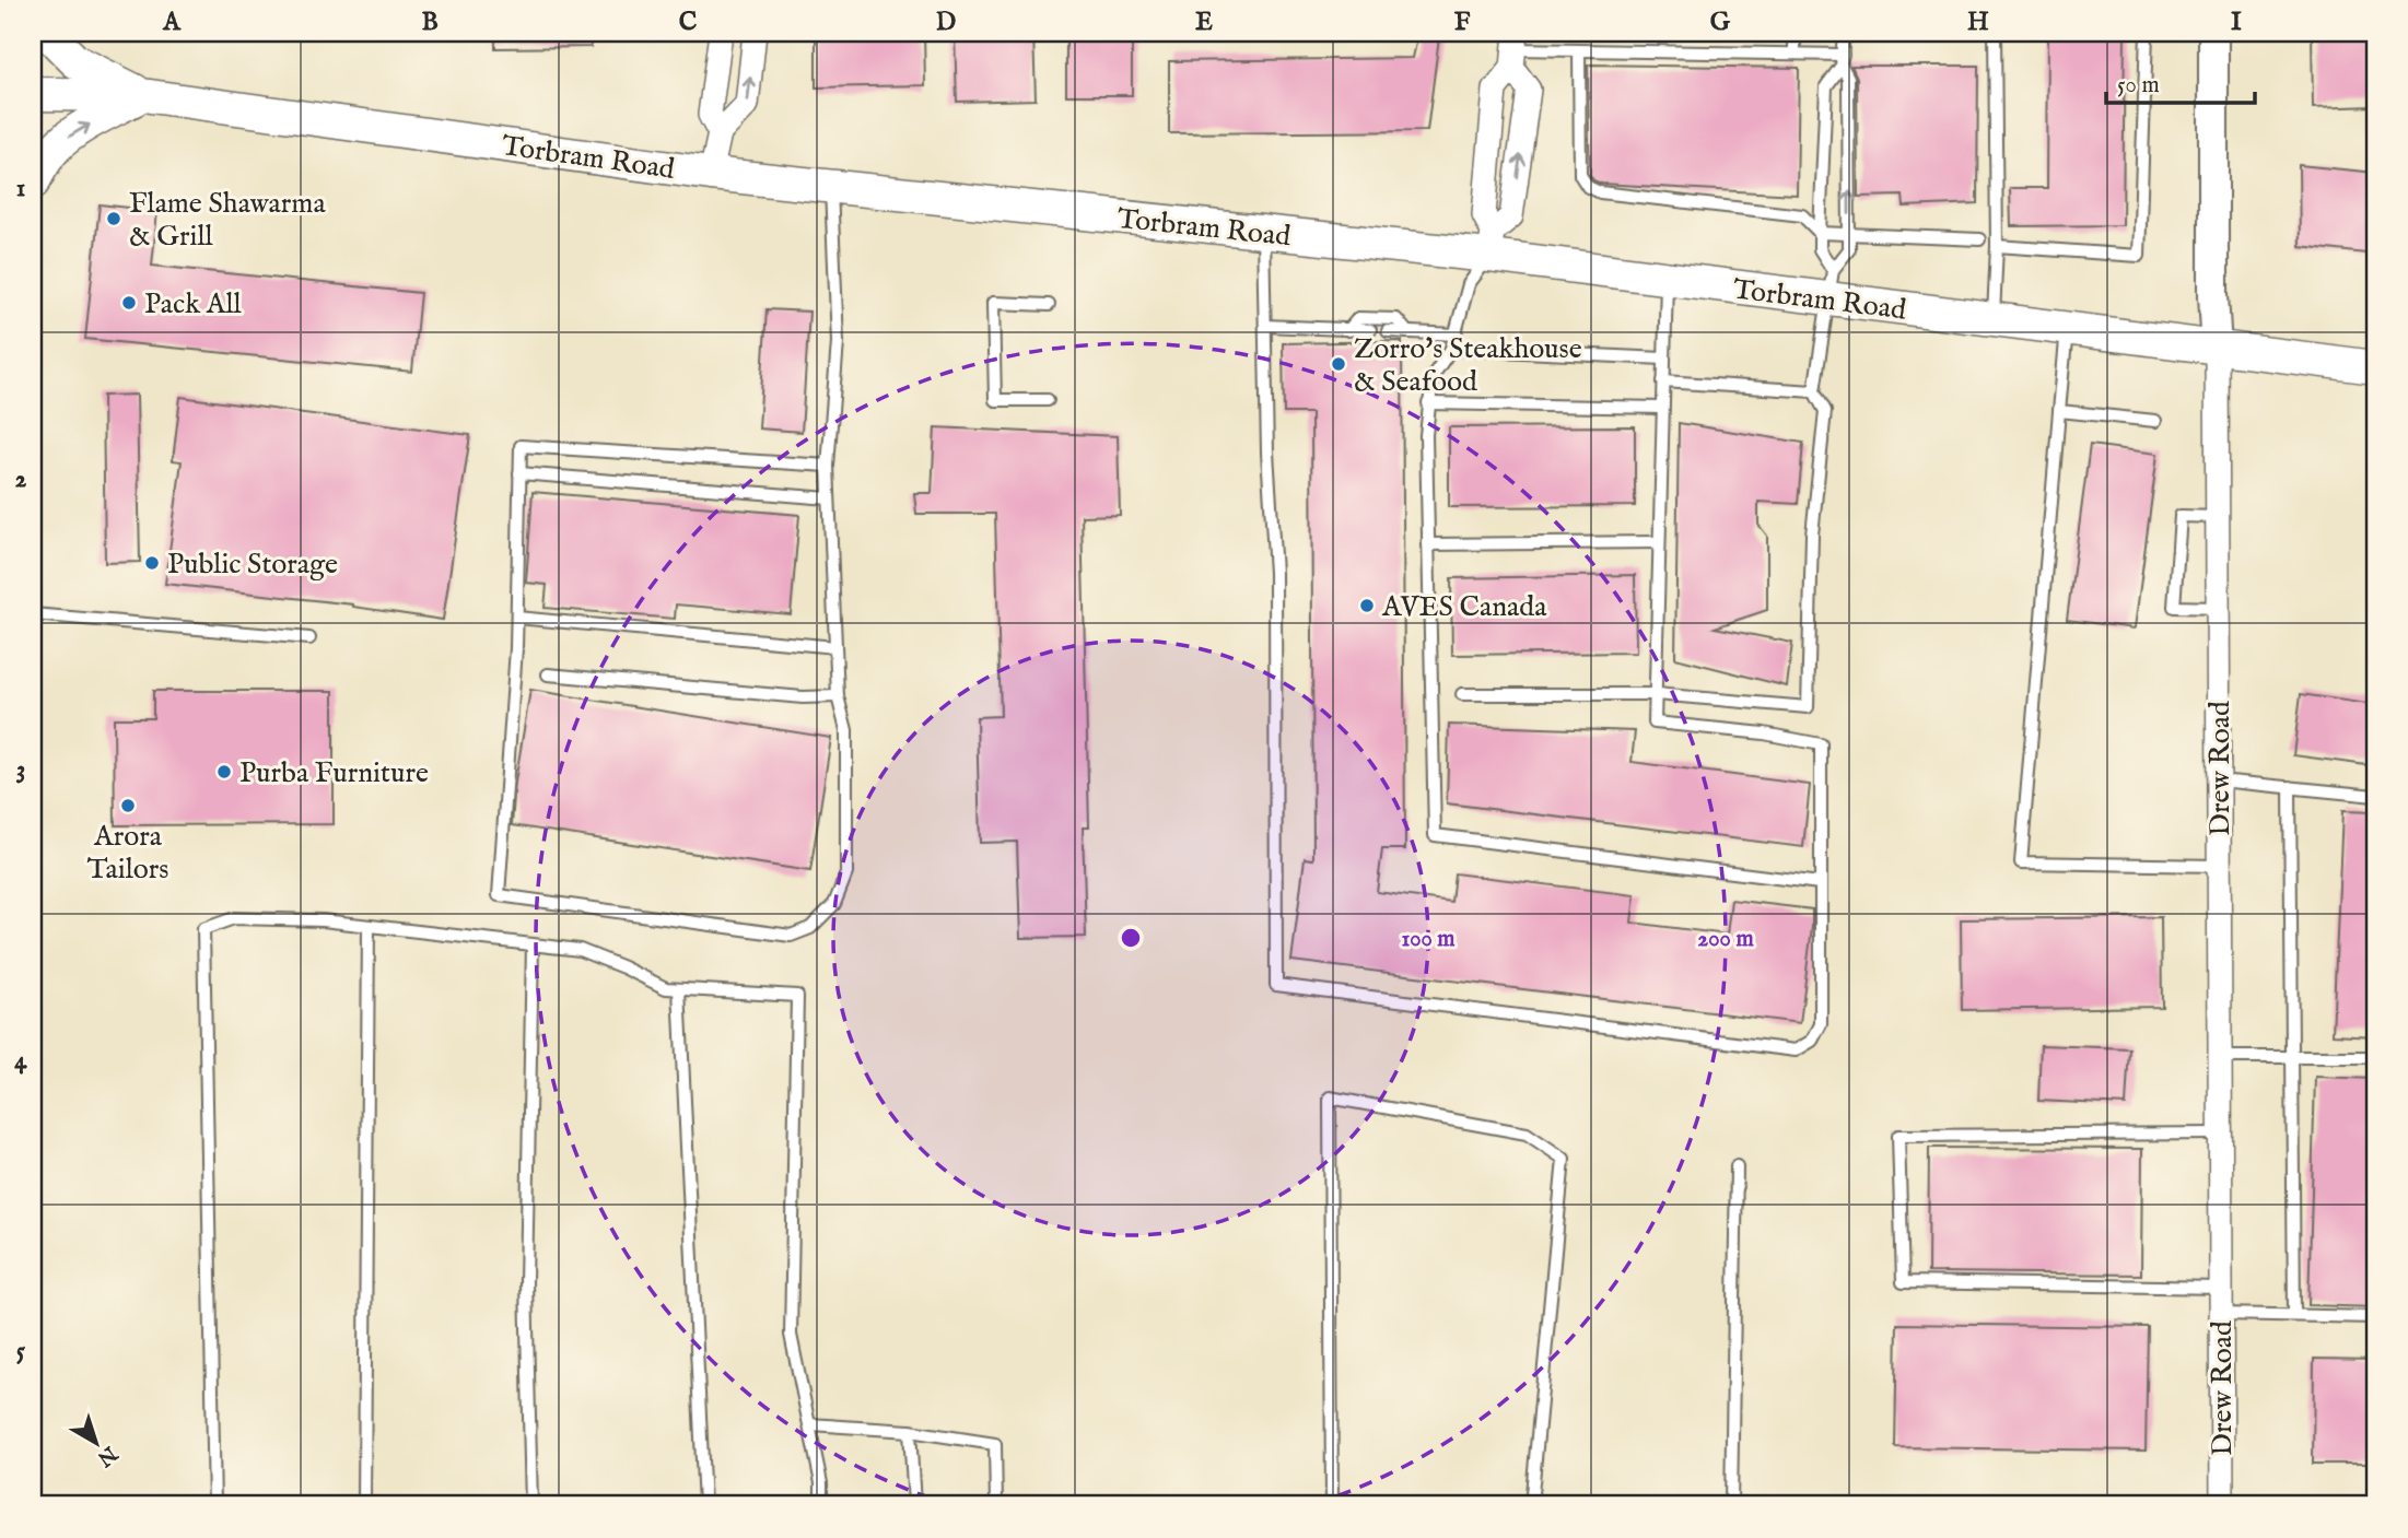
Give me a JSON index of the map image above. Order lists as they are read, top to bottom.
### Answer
{
  "streets": {
    "main road": ["Torbram Road"],
    "street": ["Drew Road"]
  },
  "crossings": [
    ["Torbram Road", "Drew Road"]
  ],
  "places": [
    "Flame Shawarma & Grill",
    "Pack All",
    "Zorro's Steakhouse & Seafood",
    "Public Storage",
    "AVES Canada",
    "Purba Furniture",
    "Arora Tailors"
  ],
  "scale_bar": "50 m",
  "north": "bottom right",
  "grid": {
    "columns": [
      "A",
      "B",
      "C",
      "D",
      "E",
      "F",
      "G",
      "H",
      "I"
    ],
    "rows": [
      "1",
      "2",
      "3",
      "4",
      "5"
    ]
  },
  "rings": ["100 m", "200 m"]
}
